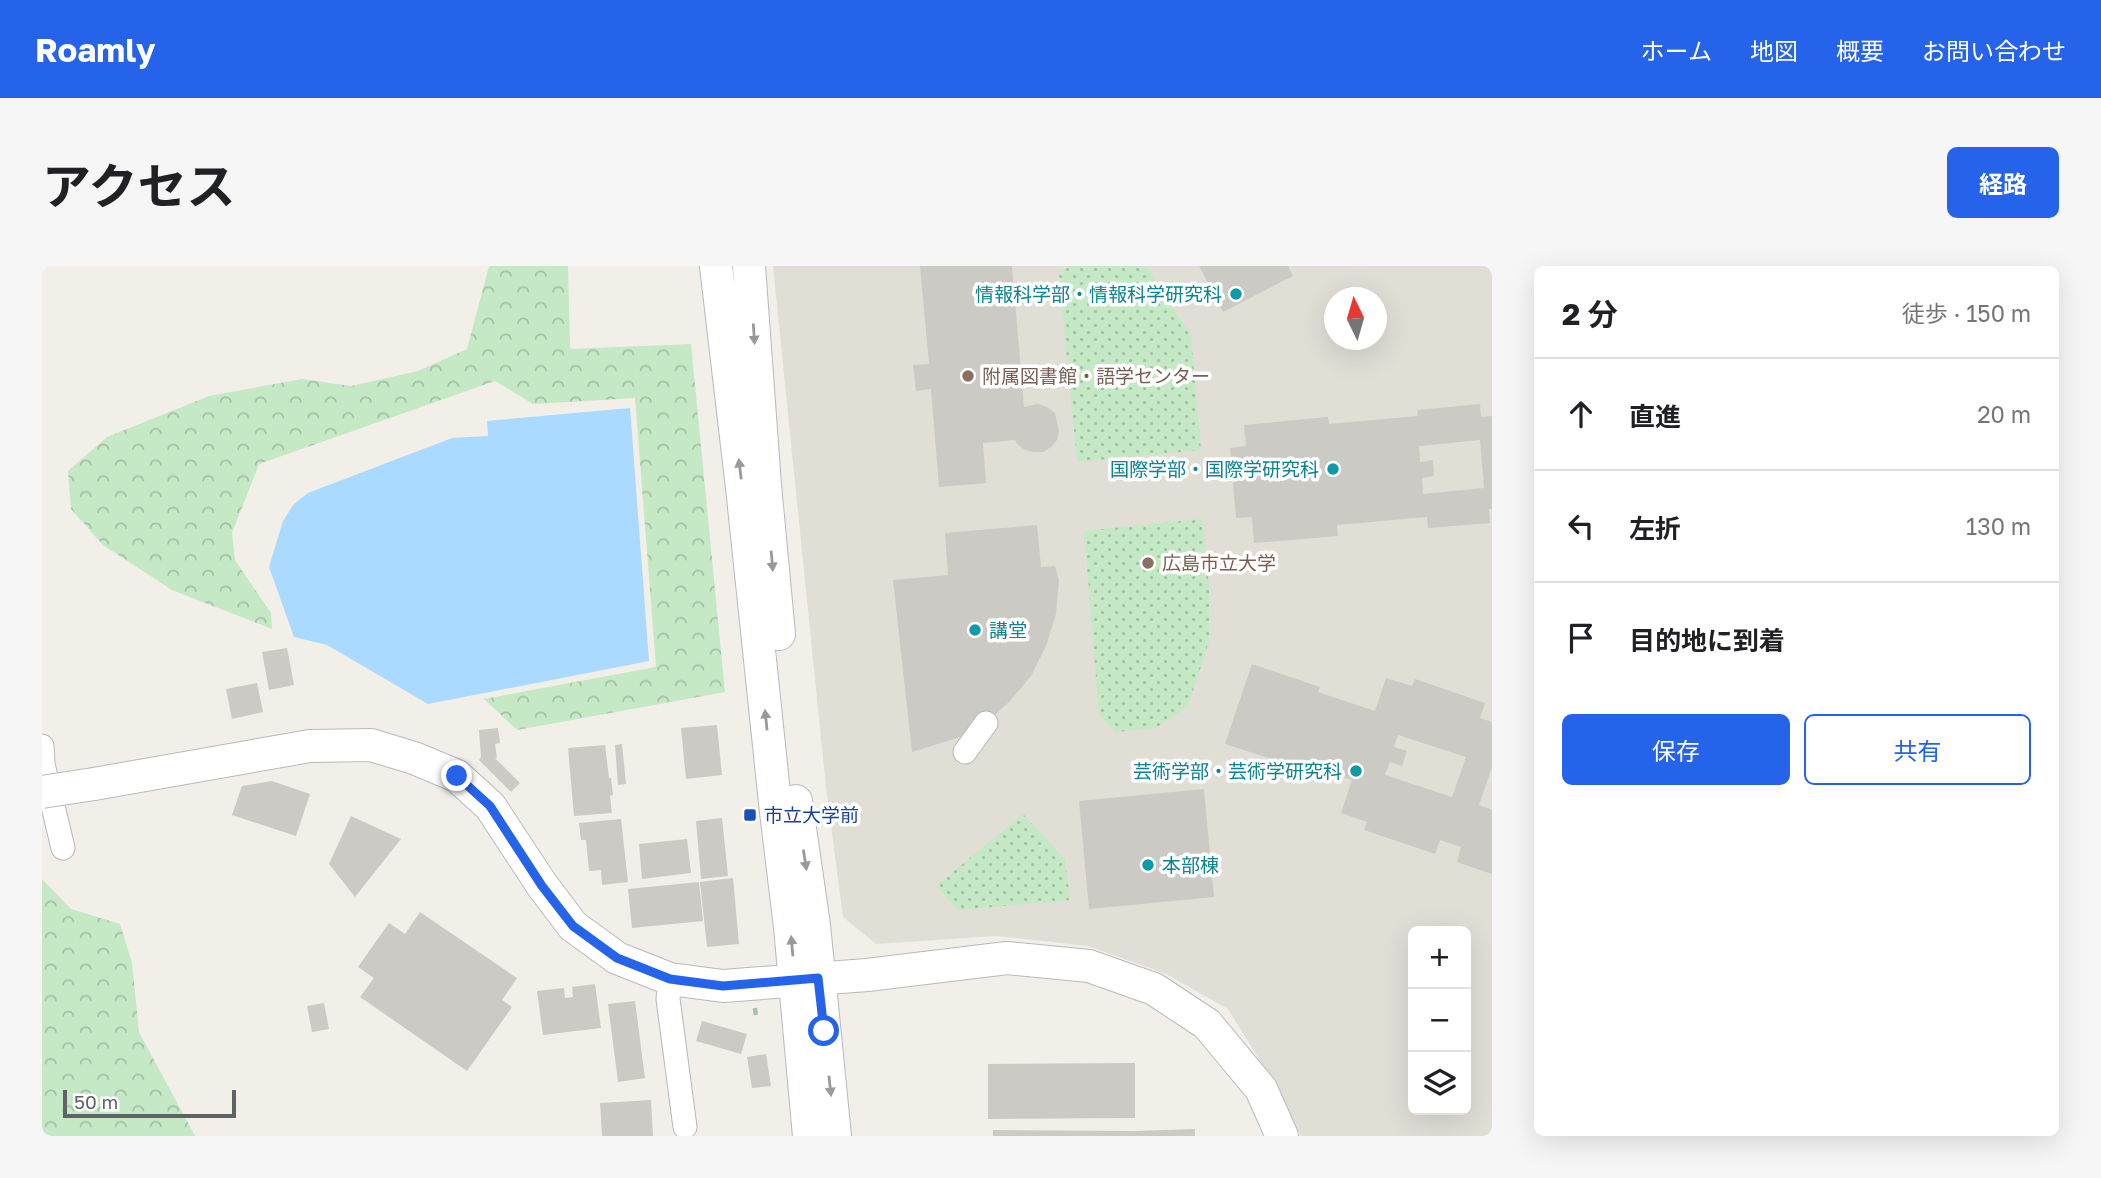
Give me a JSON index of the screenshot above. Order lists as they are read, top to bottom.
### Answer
{
  "places": {
    "other": [
      "情報科学部・情報科学研究科",
      "附属図書館・語学センター",
      "国際学部・国際学研究科",
      "広島市立大学",
      "講堂",
      "芸術学部・芸術学研究科",
      "本部棟"
    ],
    "transit": ["市立大学前"]
  },
  "scale_bar": "50 m",
  "north": "top",
  "page": {
    "header": "Roamly",
    "nav": [
      "ホーム",
      "地図",
      "概要",
      "お問い合わせ"
    ],
    "title": "アクセス",
    "buttons": [
      "経路",
      ["保存", "共有"]
    ],
    "heading": ["2 分", "徒歩 · 150 m"],
    "list": [
      ["直進", "20 m"],
      ["左折", "130 m"],
      "目的地に到着"
    ],
    "map_buttons": ["+", "−"],
    "scale": "50 m"
  }
}
